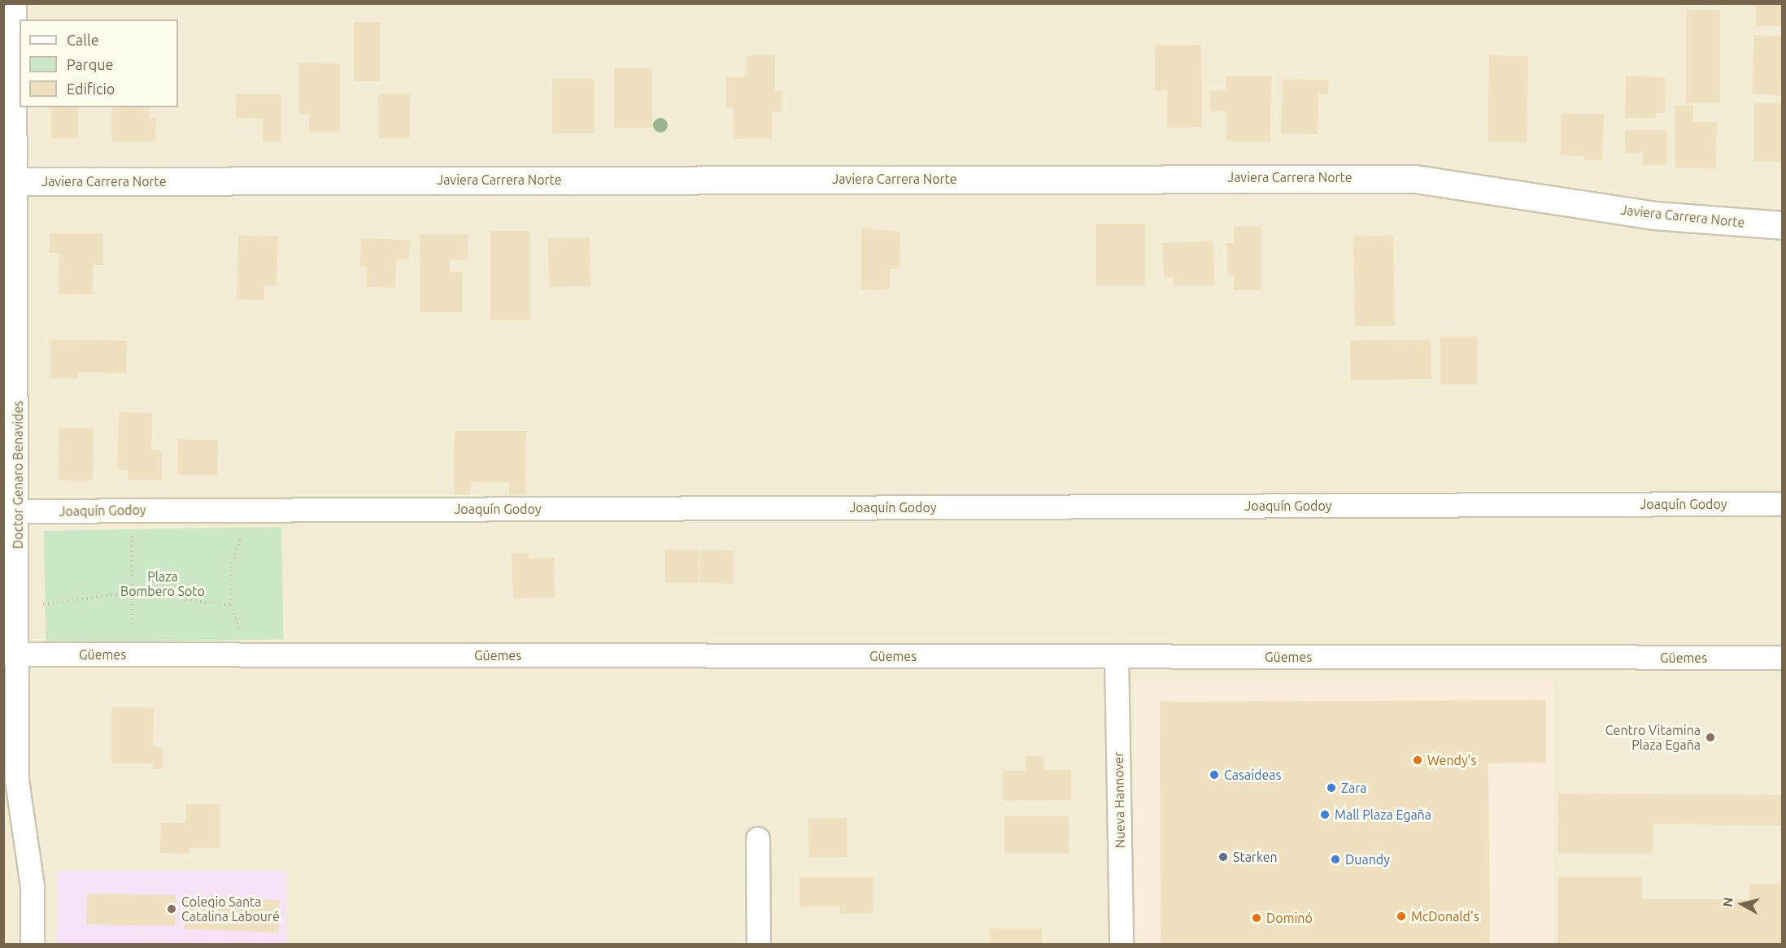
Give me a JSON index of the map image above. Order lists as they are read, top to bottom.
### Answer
{
  "streets": {
    "street": [
      "Javiera Carrera Norte",
      "Doctor Genaro Benavides",
      "Joaquín Godoy",
      "Güemes",
      "Nueva Hannover"
    ]
  },
  "crossings": [
    ["Javiera Carrera Norte", "Doctor Genaro Benavides"],
    ["Doctor Genaro Benavides", "Joaquín Godoy"],
    ["Doctor Genaro Benavides", "Güemes"],
    ["Güemes", "Nueva Hannover"]
  ],
  "parks": ["Plaza Bombero Soto"],
  "places": [
    "Centro Vitamina Plaza Egaña",
    "Wendy's",
    "Casaideas",
    "Zara",
    "Mall Plaza Egaña",
    "Starken",
    "Duandy",
    "Colegio Santa Catalina Labouré",
    "McDonald's",
    "Dominó"
  ],
  "legend": ["Calle", "Parque", "Edificio"],
  "north": "left"
}
